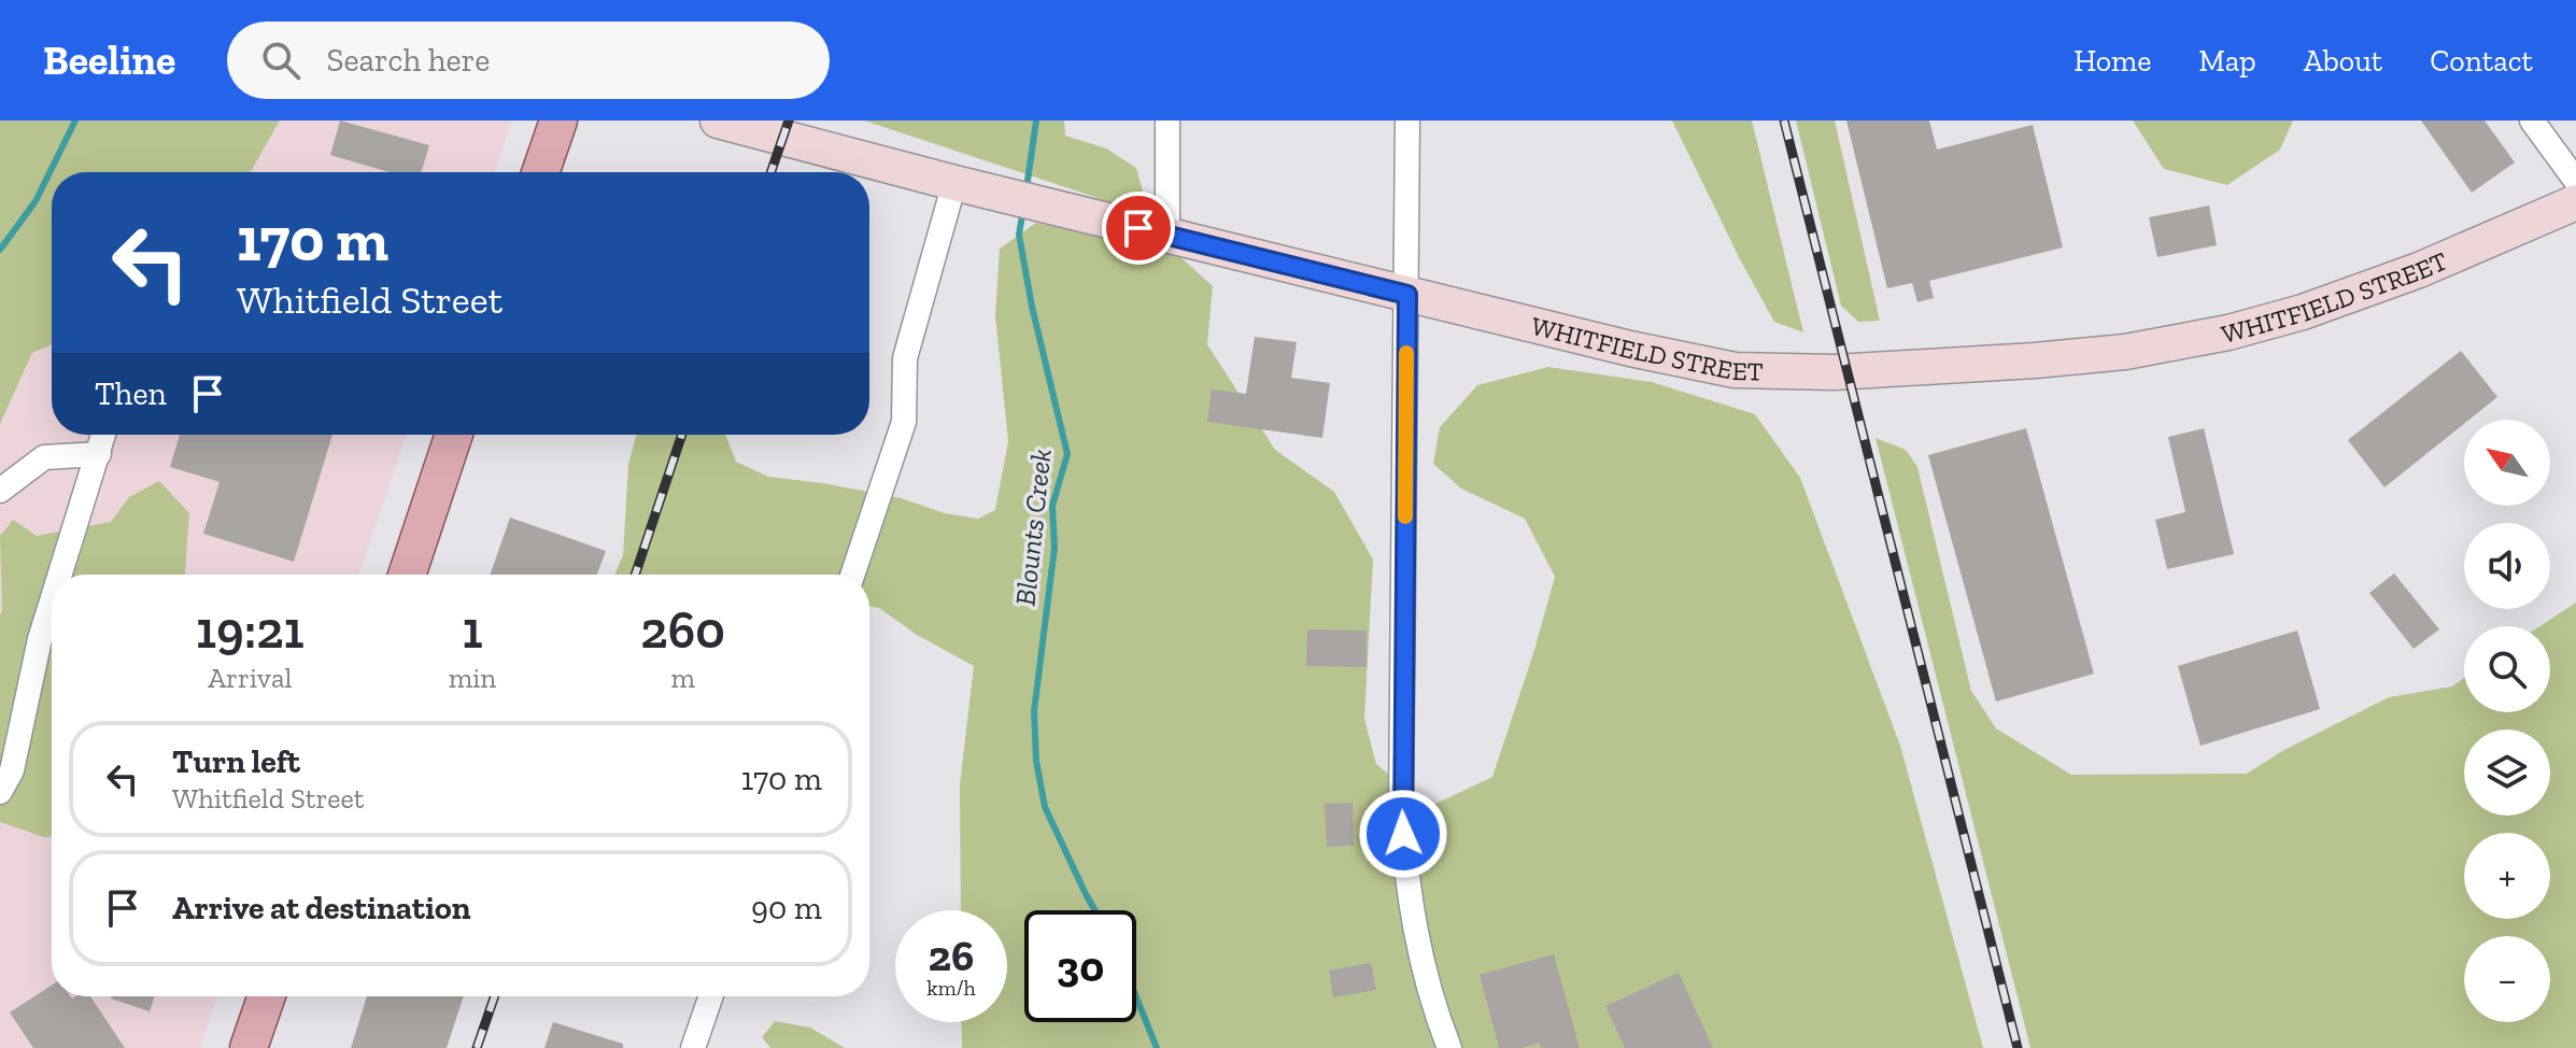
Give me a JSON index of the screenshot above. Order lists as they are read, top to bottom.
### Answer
{
  "streets": {
    "main road": ["WHITFIELD STREET"]
  },
  "water": ["Blounts Creek"],
  "north": "top left",
  "page": {
    "header": "Beeline",
    "search": "Search here",
    "nav": [
      "Home",
      "Map",
      "About",
      "Contact"
    ],
    "turn": ["170 m", "Whitfield Street"],
    "then": "Then",
    "map_buttons": ["+", "−"],
    "eta": [
      "19:21",
      "Arrival",
      "1",
      "min",
      "260",
      "m"
    ],
    "list": [
      {
        "name": "Turn left",
        "note": "Whitfield Street",
        "value": "170 m"
      },
      {
        "name": "Arrive at destination",
        "value": "90 m"
      }
    ],
    "speed": "26 km/h",
    "limit": "30"
  }
}
